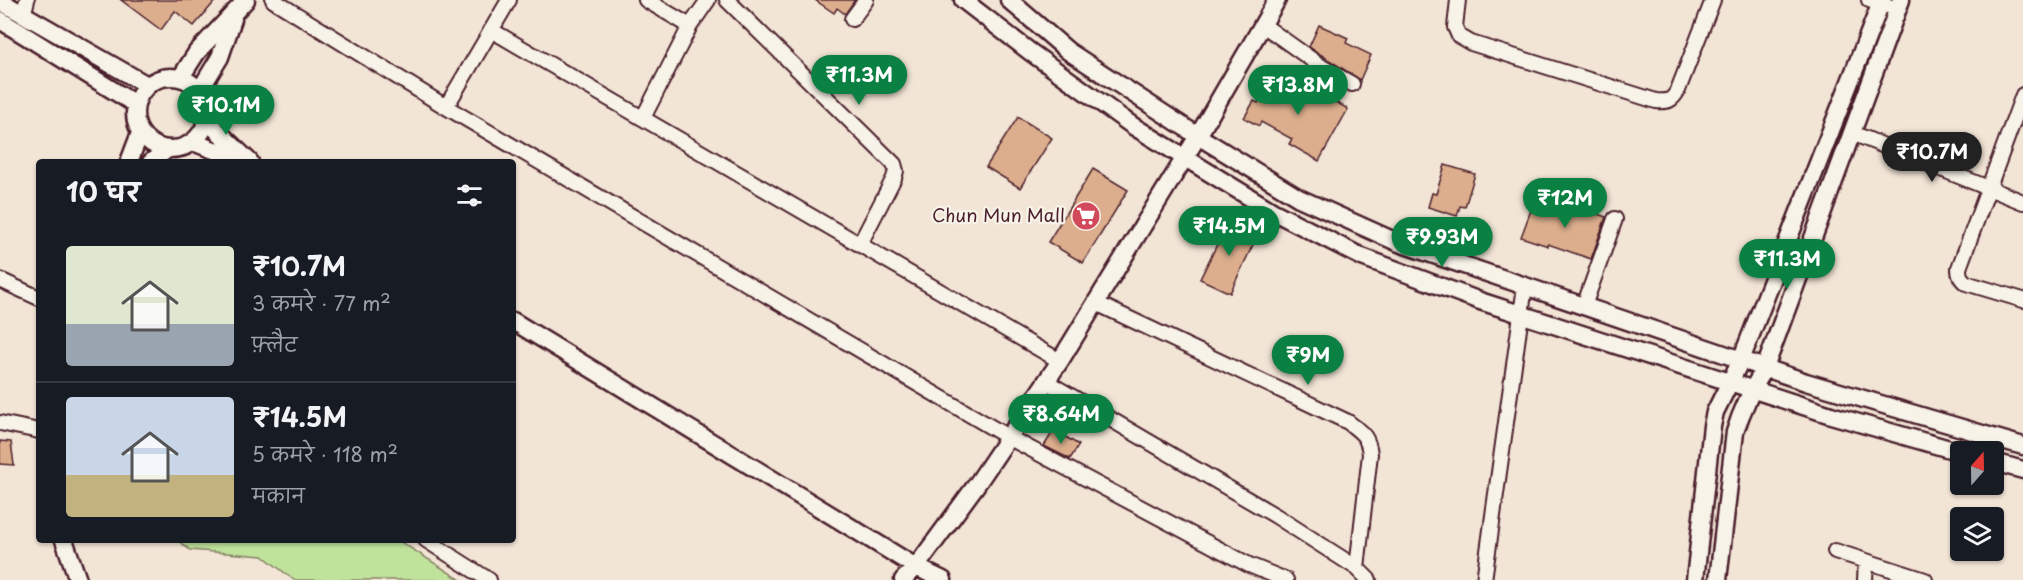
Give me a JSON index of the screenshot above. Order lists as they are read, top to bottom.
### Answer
{
  "places": {
    "supermarket": ["Chun Mun Mall"]
  },
  "north": "top",
  "page": {
    "price": [
      "₹11.3M",
      "₹13.8M",
      "₹10.1M",
      "₹10.7M",
      "₹12M",
      "₹14.5M",
      "₹9.93M",
      "₹11.3M",
      "₹9M",
      "₹8.64M"
    ],
    "heading": "10 घर",
    "list": [
      {
        "name": "₹10.7M",
        "note": "3 कमरे · 77 m² · फ़्लैट"
      },
      {
        "name": "₹14.5M",
        "note": "5 कमरे · 118 m² · मकान"
      }
    ]
  }
}
